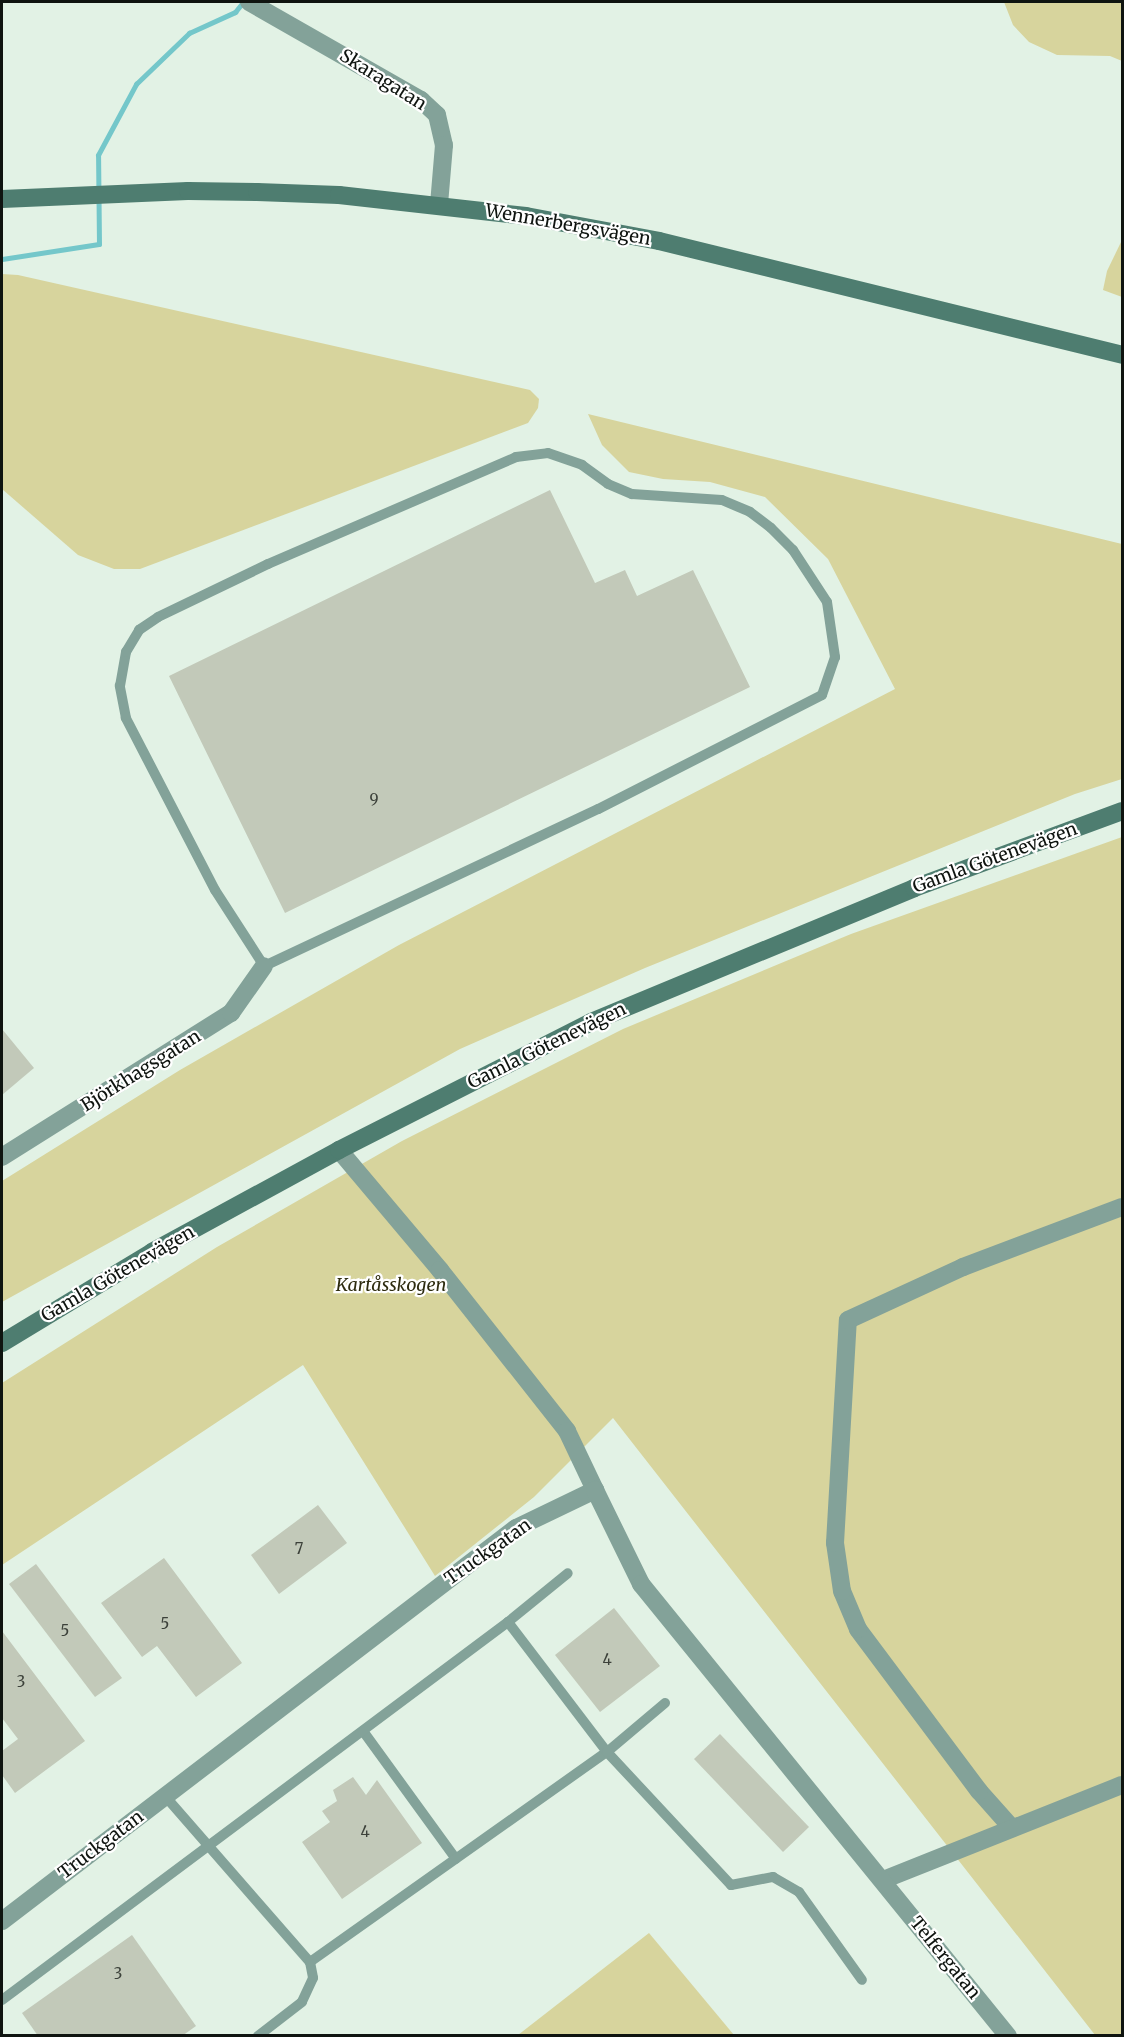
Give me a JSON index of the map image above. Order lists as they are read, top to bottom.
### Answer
{
  "streets": {
    "street": [
      "Skaragatan",
      "Wennerbergsvägen",
      "Gamla Götenevägen",
      "Björkhagsgatan",
      "Truckgatan",
      "Telfergatan"
    ]
  },
  "crossings": [
    ["Skaragatan", "Wennerbergsvägen"]
  ],
  "parks": ["Kartåsskogen"],
  "house_numbers": [
    "9",
    "7",
    "5",
    "5",
    "4",
    "3",
    "4",
    "3"
  ]
}
